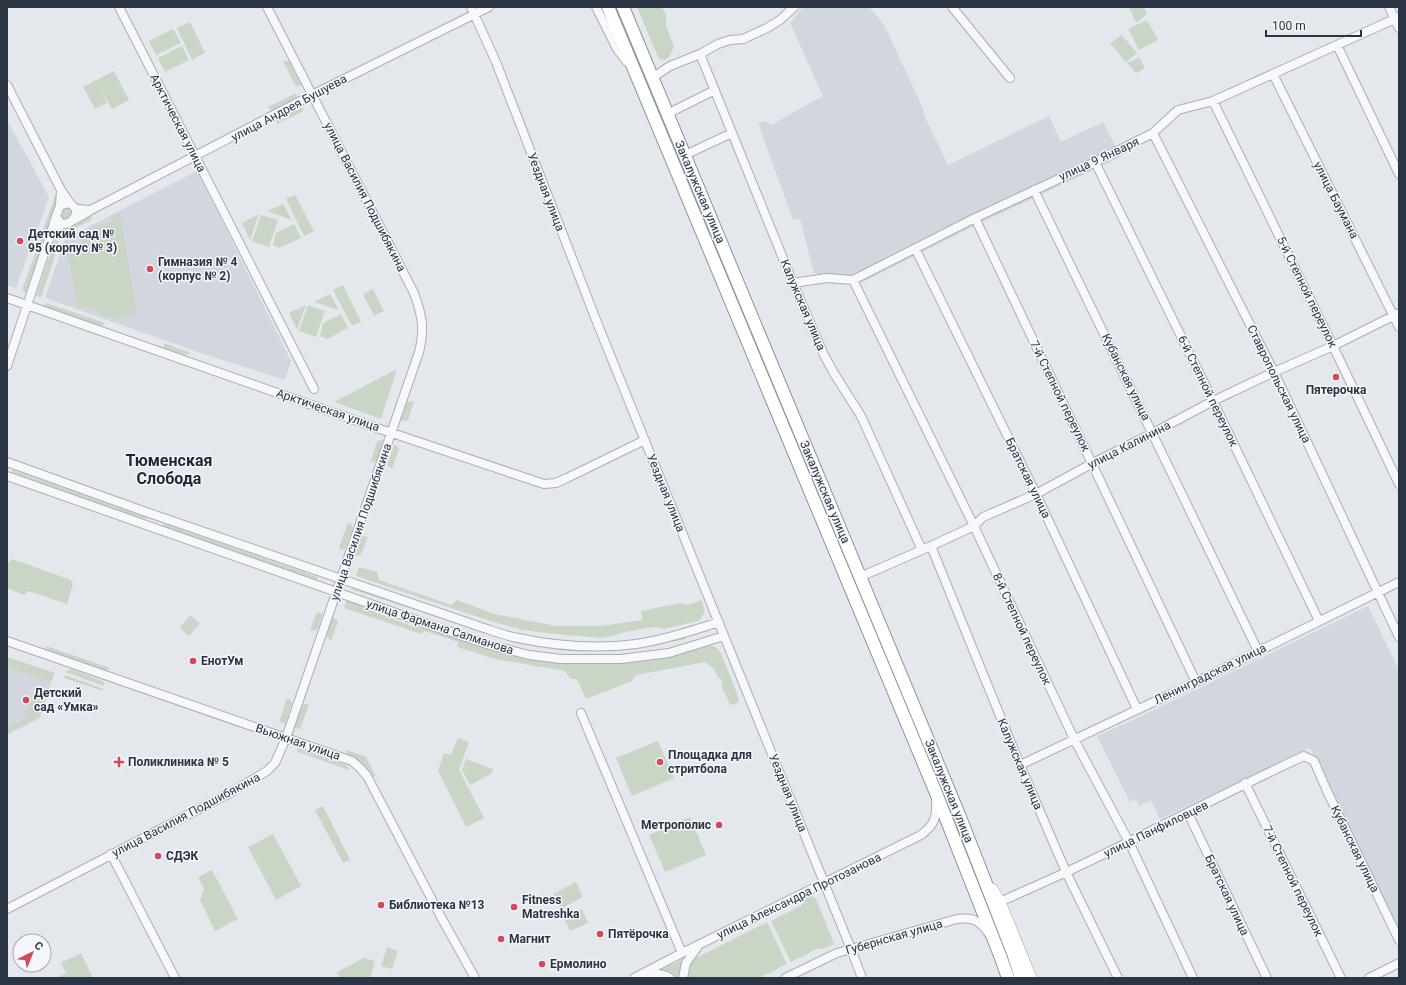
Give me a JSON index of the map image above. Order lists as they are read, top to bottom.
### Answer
{
  "streets": {
    "highway": ["Закалужская улица"],
    "street": [
      "улица Андрея Бушуева",
      "Арктическая улица",
      "улица 9 Января",
      "Уездная улица",
      "улица Василия Подшибякина",
      "улица Баумана",
      "5-й Степной переулок",
      "Калужская улица",
      "Кубанская улица",
      "Ставропольская улица",
      "6-й Степной переулок",
      "7-й Степной переулок",
      "улица Калинина",
      "Братская улица",
      "улица Фармана Салманова",
      "8-й Степной переулок",
      "Ленинградская улица",
      "Вьюжная улица",
      "улица Панфиловцев",
      "улица Александра Протозанова",
      "Губернская улица"
    ]
  },
  "crossings": [
    ["улица Андрея Бушуева", "Арктическая улица"],
    ["улица Андрея Бушуева", "Уездная улица"],
    ["улица Андрея Бушуева", "улица Василия Подшибякина"],
    ["Арктическая улица", "Уездная улица"],
    ["Арктическая улица", "улица Василия Подшибякина"],
    ["улица 9 Января", "улица Баумана"],
    ["улица 9 Января", "5-й Степной переулок"],
    ["улица 9 Января", "Кубанская улица"],
    ["улица 9 Января", "Ставропольская улица"],
    ["улица 9 Января", "6-й Степной переулок"],
    ["улица 9 Января", "7-й Степной переулок"],
    ["улица 9 Января", "Братская улица"],
    ["улица 9 Января", "8-й Степной переулок"],
    ["Уездная улица", "улица Фармана Салманова"],
    ["Уездная улица", "улица Александра Протозанова"],
    ["Уездная улица", "Губернская улица"],
    ["Закалужская улица", "улица Калинина"],
    ["улица Василия Подшибякина", "улица Фармана Салманова"],
    ["улица Василия Подшибякина", "Вьюжная улица"],
    ["улица Баумана", "улица Калинина"],
    ["5-й Степной переулок", "улица Калинина"],
    ["Калужская улица", "улица Калинина"],
    ["Калужская улица", "Ленинградская улица"],
    ["Калужская улица", "улица Панфиловцев"],
    ["Кубанская улица", "улица Калинина"],
    ["Кубанская улица", "Ленинградская улица"],
    ["Кубанская улица", "улица Панфиловцев"],
    ["Ставропольская улица", "улица Калинина"],
    ["Ставропольская улица", "Ленинградская улица"],
    ["6-й Степной переулок", "улица Калинина"],
    ["6-й Степной переулок", "Ленинградская улица"],
    ["7-й Степной переулок", "улица Калинина"],
    ["7-й Степной переулок", "Ленинградская улица"],
    ["7-й Степной переулок", "улица Панфиловцев"],
    ["улица Калинина", "Братская улица"],
    ["улица Калинина", "8-й Степной переулок"],
    ["Братская улица", "Ленинградская улица"],
    ["Братская улица", "улица Панфиловцев"],
    ["8-й Степной переулок", "Ленинградская улица"],
    ["8-й Степной переулок", "улица Панфиловцев"]
  ],
  "districts": ["Тюменская Слобода"],
  "places": {
    "other": [
      "Детский сад № 95 (корпус № 3)",
      "Гимназия № 4 (корпус № 2)",
      "Пятерочка",
      "ЕнотУм",
      "Детский сад «Умка»",
      "Площадка для стритбола",
      "Метрополис",
      "СДЭК",
      "Библиотека №13",
      "Fitness Matreshka",
      "Пятёрочка",
      "Магнит",
      "Ермолино"
    ],
    "health": ["Поликлиника № 5"]
  },
  "scale_bar": "100 m",
  "north": "top right"
}
